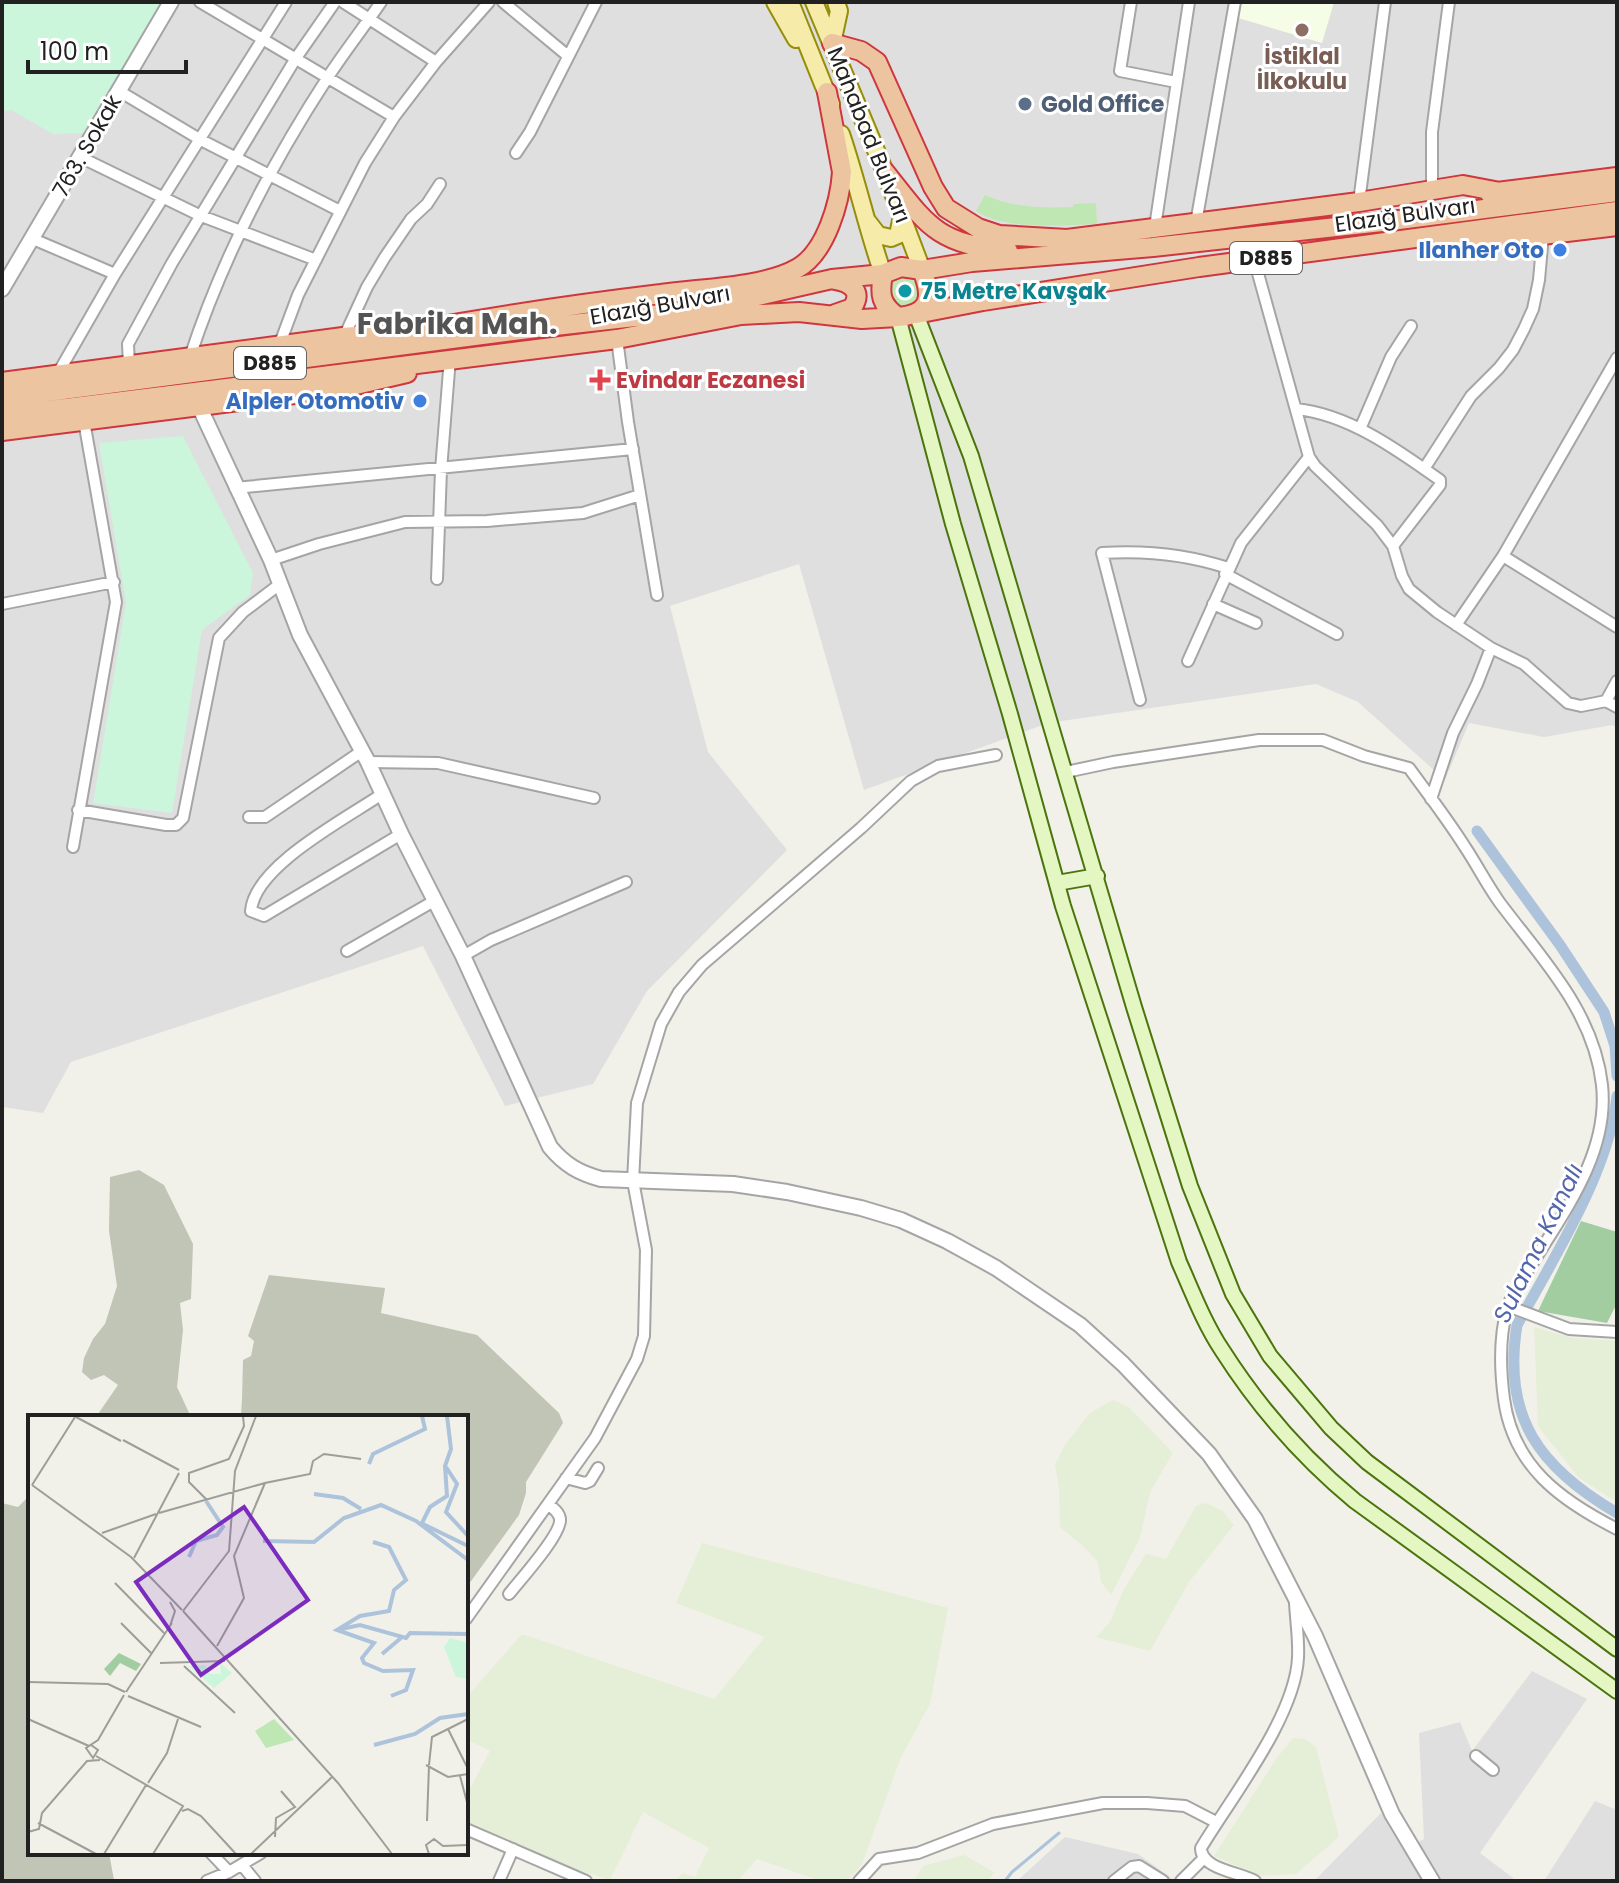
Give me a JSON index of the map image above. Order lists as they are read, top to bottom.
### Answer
{
  "streets": {
    "highway": ["Elazığ Bulvarı", "D885"],
    "main road": ["Mahabad Bulvarı"],
    "street": ["763. Sokak"]
  },
  "crossings": [
    ["Mahabad Bulvarı", "Elazığ Bulvarı"]
  ],
  "districts": ["Fabrika Mah."],
  "water": ["Sulama Kanalı"],
  "places": {
    "other": [
      "İstiklal İlkokulu",
      "Gold Office",
      "Ilanher Oto",
      "75 Metre Kavşak",
      "Alpler Otomotiv"
    ],
    "health": ["Evindar Eczanesi"]
  },
  "scale_bar": "100 m"
}
